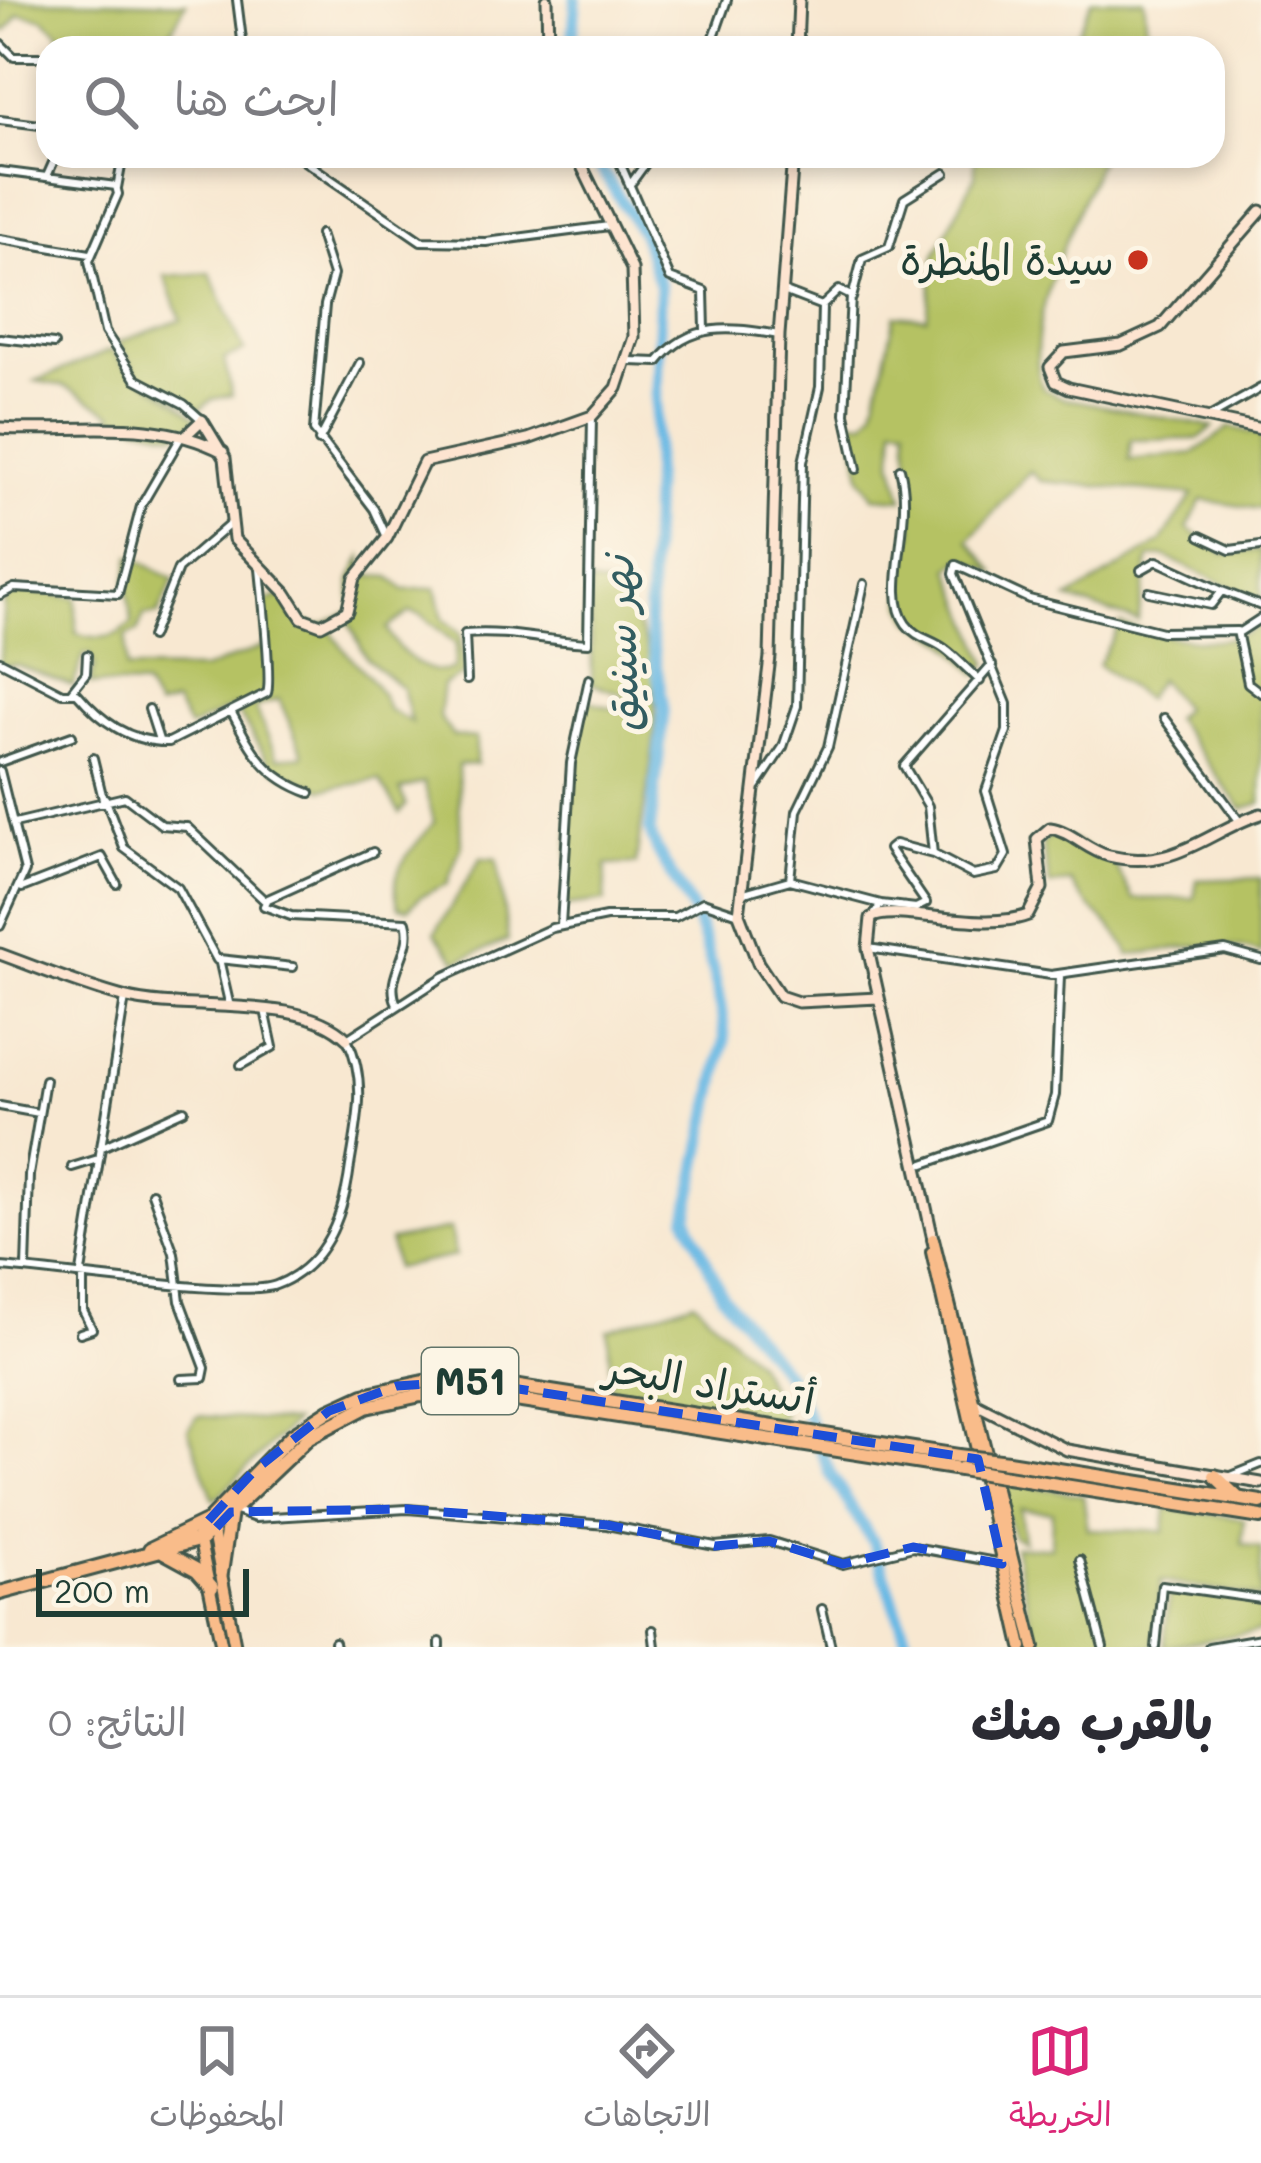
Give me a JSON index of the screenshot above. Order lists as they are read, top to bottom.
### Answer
{
  "streets": {
    "highway": ["M51", "أتستراد البحر"]
  },
  "water": ["نهر سينيق"],
  "places": ["سيدة المنطرة"],
  "scale_bar": "200 m",
  "page": {
    "search": "ابحث هنا",
    "scale": "200 m",
    "heading": ["بالقرب منك", "النتائج: 0"],
    "nav": ["الخريطة", "الاتجاهات", "المحفوظات"]
  }
}
